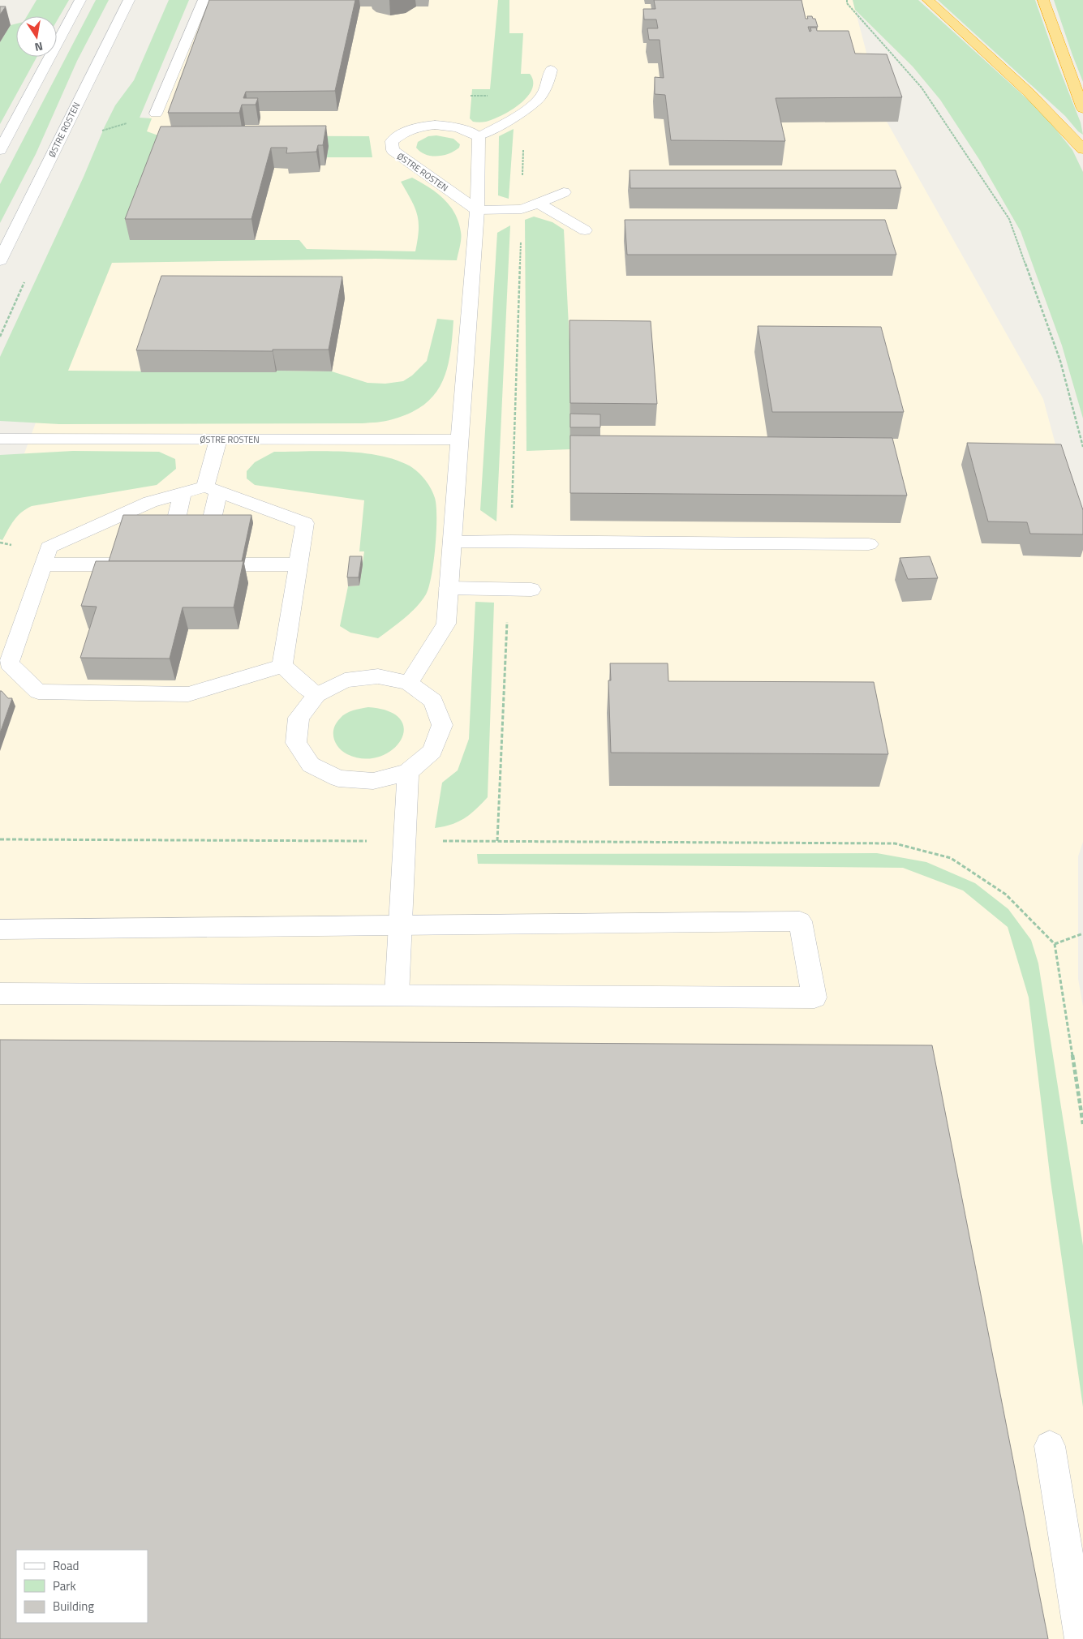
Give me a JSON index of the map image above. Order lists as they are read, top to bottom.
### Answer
{
  "streets": {
    "street": ["ØSTRE ROSTEN"]
  },
  "legend": ["Road", "Park", "Building"],
  "north": "bottom"
}
